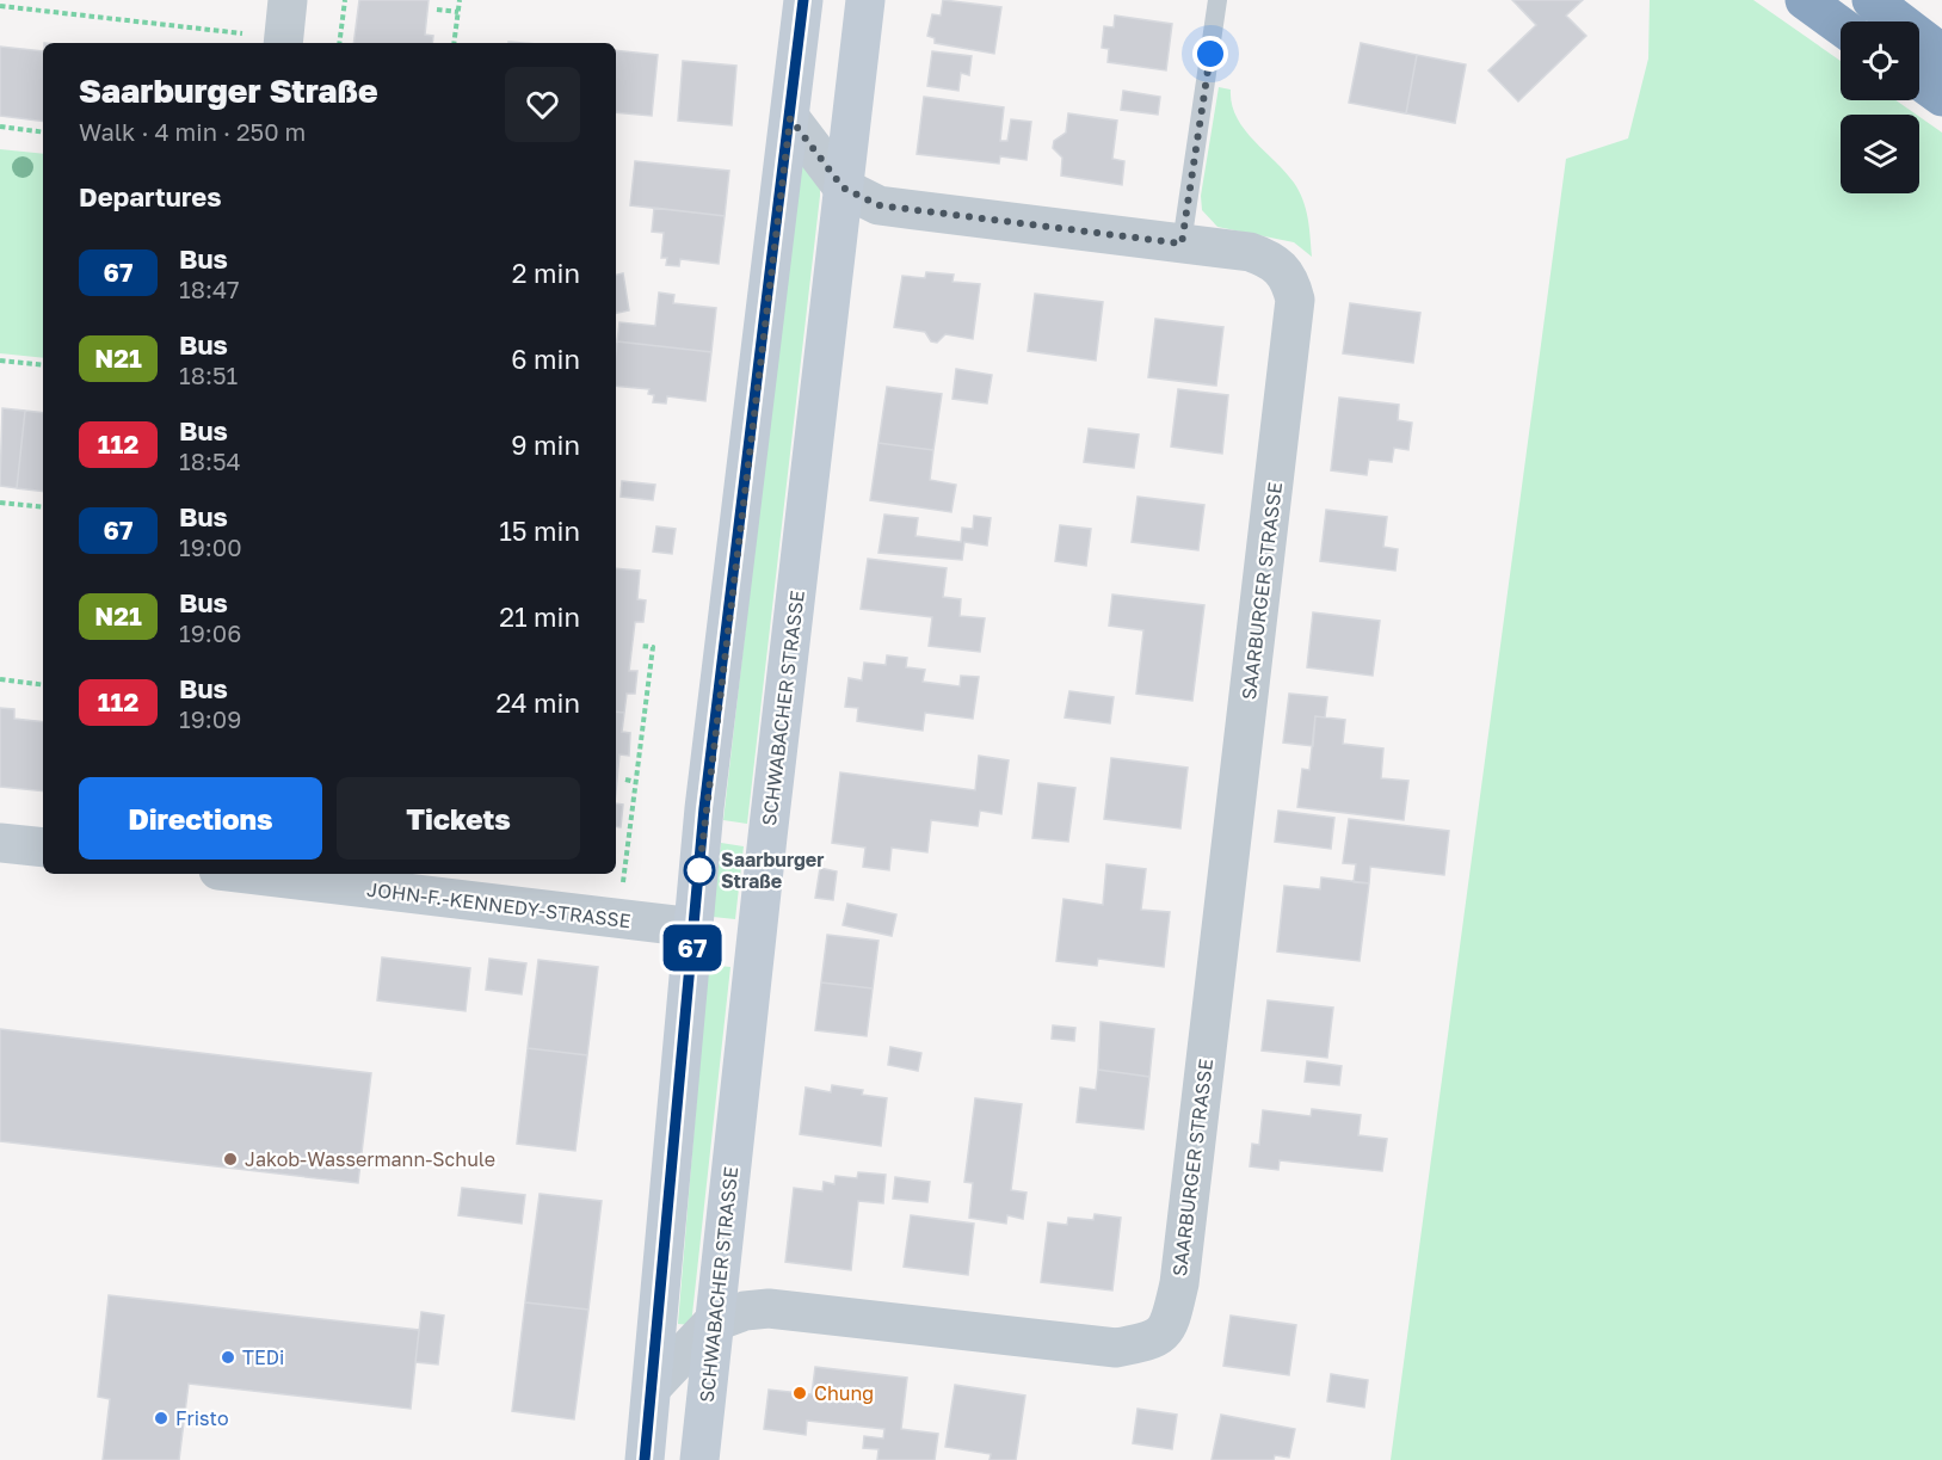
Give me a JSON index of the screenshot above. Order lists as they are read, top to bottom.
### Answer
{
  "streets": {
    "main road": ["SCHWABACHER STRASSE"],
    "street": ["SAARBURGER STRASSE", "JOHN-F.-KENNEDY-STRASSE"]
  },
  "crossings": [
    ["SAARBURGER STRASSE", "SCHWABACHER STRASSE"]
  ],
  "places": [
    "Saarburger Straße",
    "Jakob-Wassermann-Schule",
    "TEDi",
    "Chung",
    "Fristo"
  ],
  "lines": ["bus line 67"],
  "page": {
    "on_map": "67",
    "heading": [
      ["Saarburger Straße", "Walk · 4 min · 250 m"],
      "Departures"
    ],
    "list": [
      {
        "mark": "67",
        "name": "Bus",
        "note": "18:47",
        "value": "2 min"
      },
      {
        "mark": "N21",
        "name": "Bus",
        "note": "18:51",
        "value": "6 min"
      },
      {
        "mark": "112",
        "name": "Bus",
        "note": "18:54",
        "value": "9 min"
      },
      {
        "mark": "67",
        "name": "Bus",
        "note": "19:00",
        "value": "15 min"
      },
      {
        "mark": "N21",
        "name": "Bus",
        "note": "19:06",
        "value": "21 min"
      },
      {
        "mark": "112",
        "name": "Bus",
        "note": "19:09",
        "value": "24 min"
      }
    ],
    "buttons": ["Directions", "Tickets"]
  }
}
